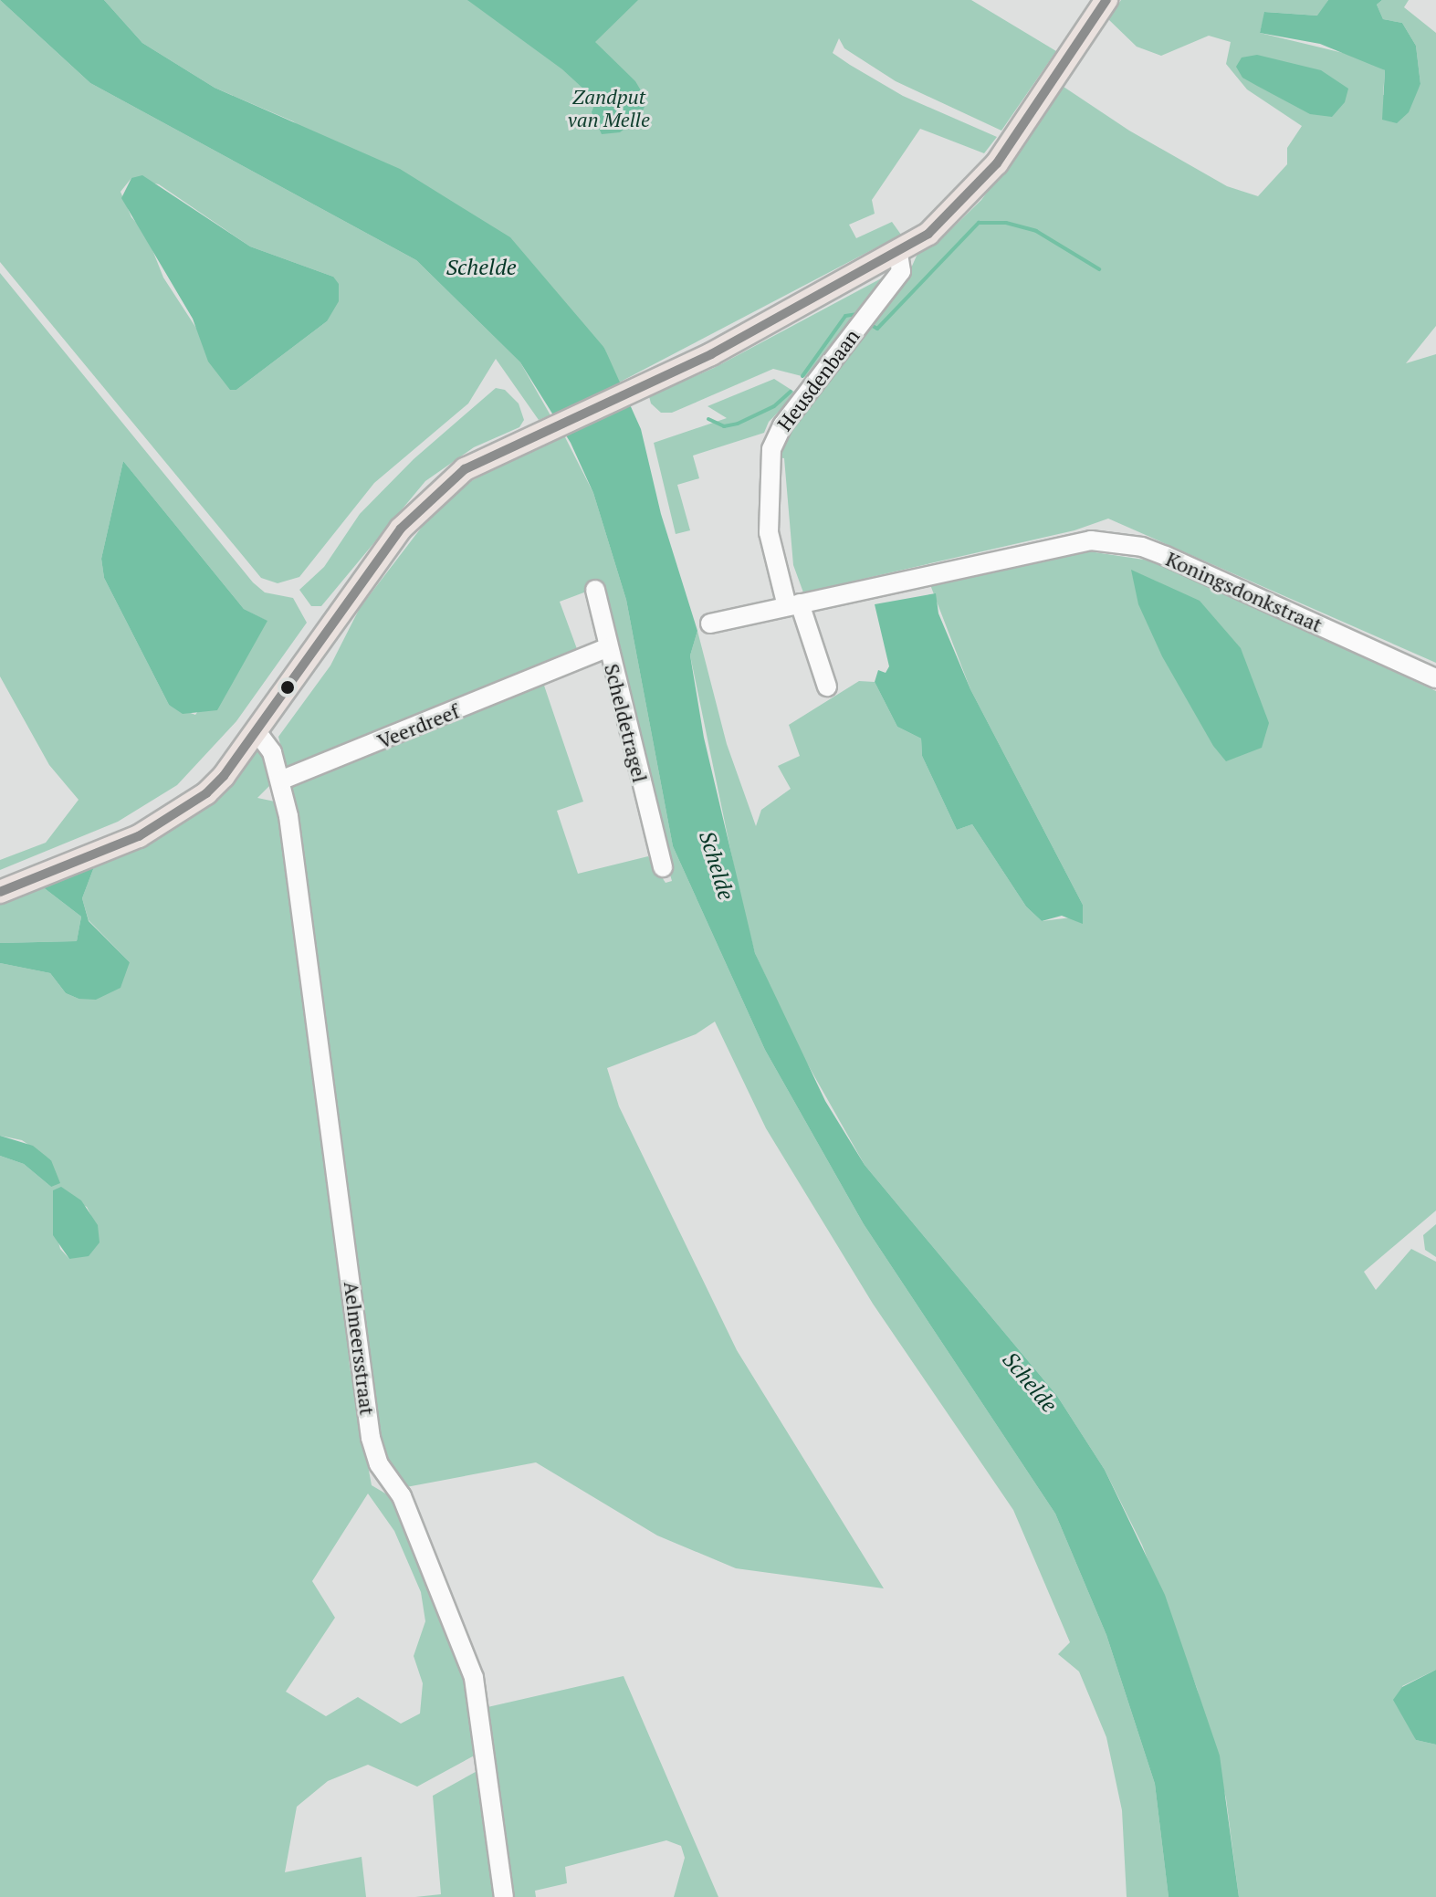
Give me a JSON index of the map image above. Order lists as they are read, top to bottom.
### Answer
{
  "streets": {
    "street": [
      "Heusdenbaan",
      "Koningsdonkstraat",
      "Scheldetragel",
      "Veerdreef",
      "Aelmeersstraat"
    ]
  },
  "crossings": [
    ["Heusdenbaan", "Koningsdonkstraat"],
    ["Scheldetragel", "Veerdreef"],
    ["Veerdreef", "Aelmeersstraat"]
  ],
  "water": ["Schelde"],
  "parks": ["Zandput van Melle"]
}
